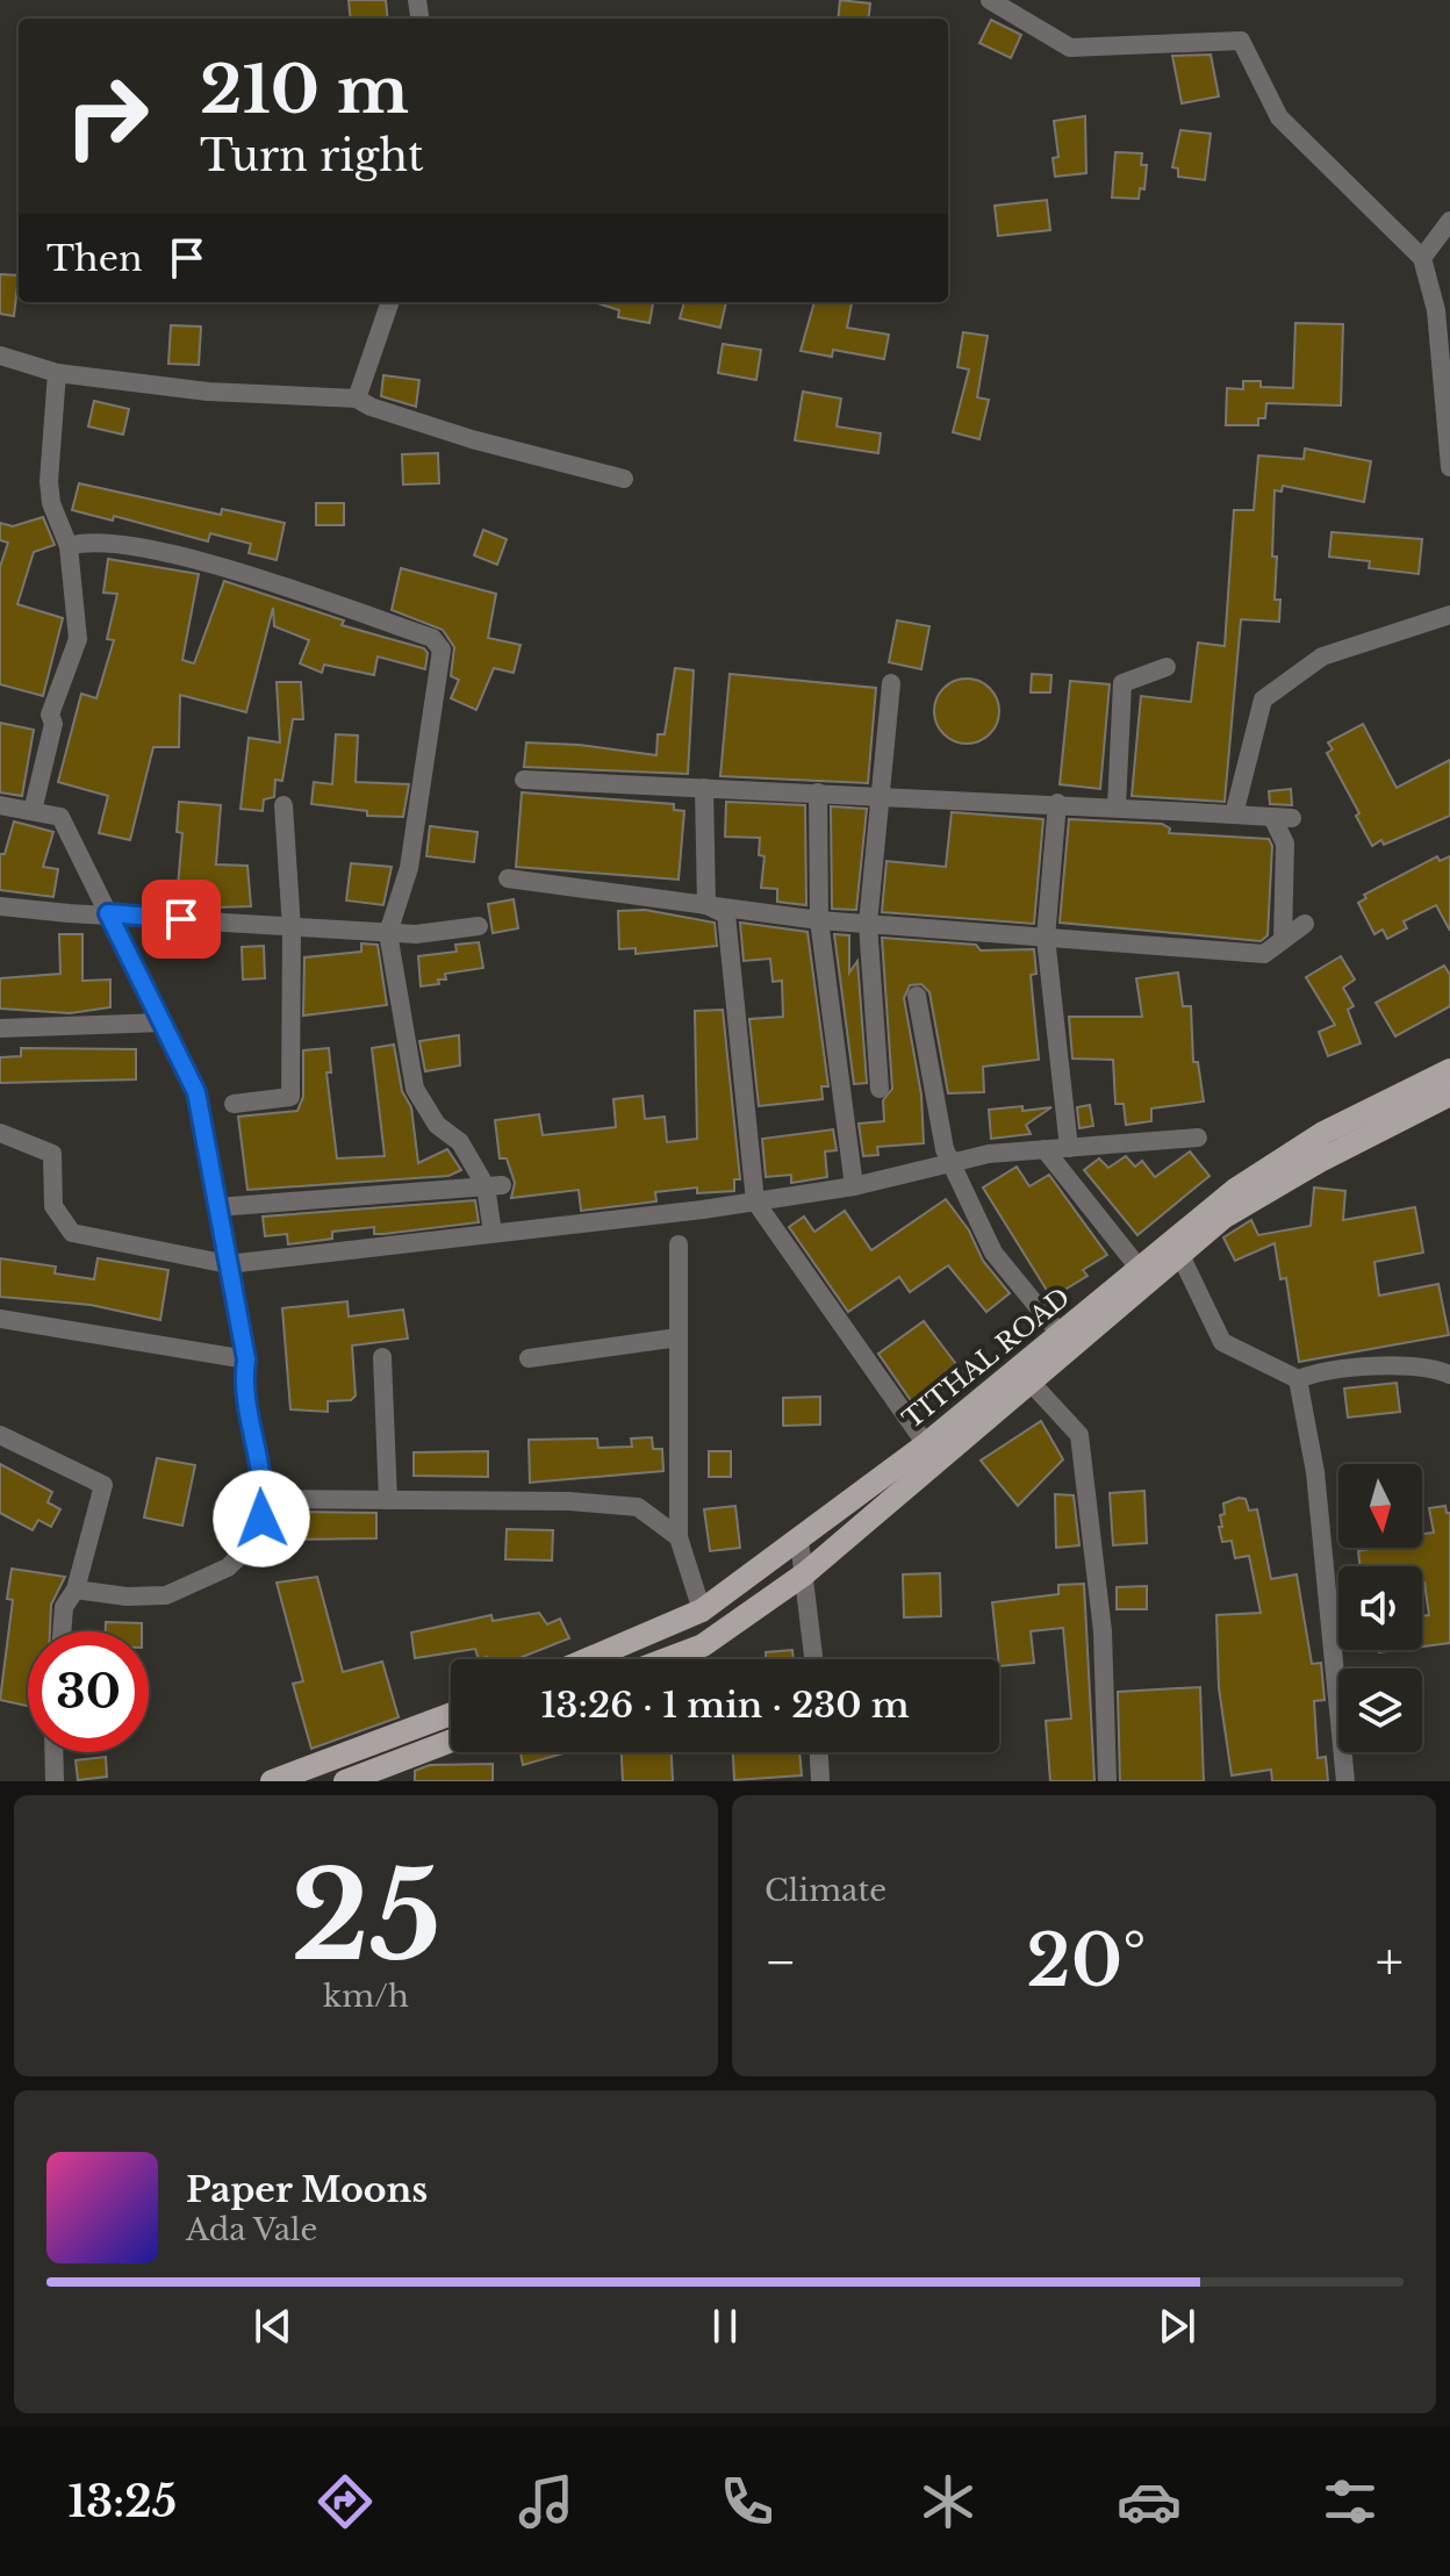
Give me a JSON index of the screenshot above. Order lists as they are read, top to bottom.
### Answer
{
  "streets": {
    "main road": ["TITHAL ROAD"]
  },
  "north": "bottom",
  "page": {
    "turn": ["210 m", "Turn right"],
    "then": "Then",
    "limit": "30",
    "trip": "13:26 · 1 min · 230 m",
    "tile": [
      ["25", "km/h"],
      "Climate"
    ],
    "heat": ["−", "20°", "+"],
    "song": ["Paper Moons", "Ada Vale"],
    "tabs": "13:25"
  }
}
